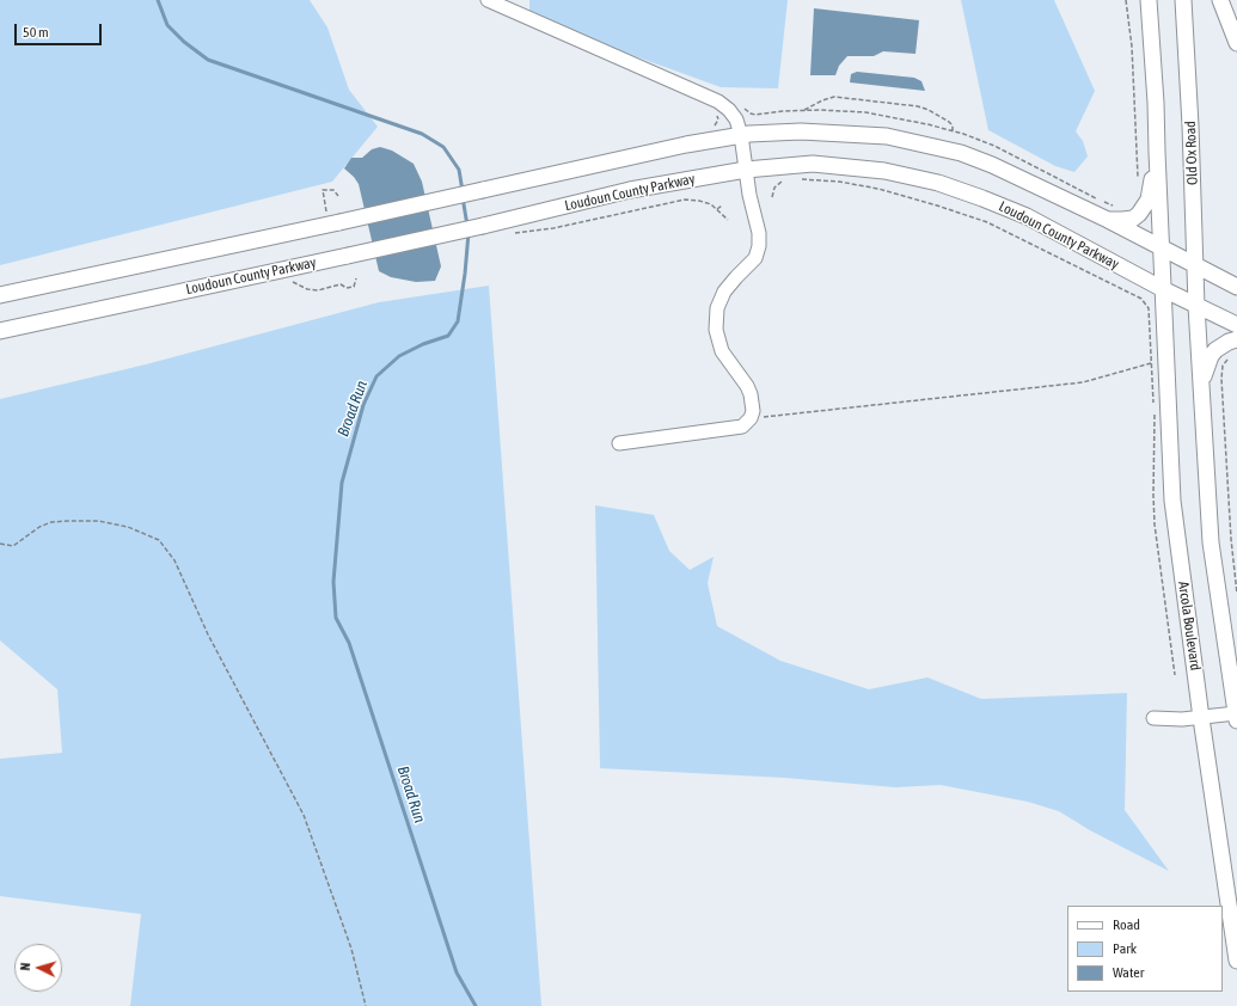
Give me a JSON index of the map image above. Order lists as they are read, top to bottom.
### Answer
{
  "streets": {
    "main road": ["Old Ox Road", "Loudoun County Parkway", "Arcola Boulevard"]
  },
  "crossings": [
    ["Old Ox Road", "Loudoun County Parkway"],
    ["Loudoun County Parkway", "Arcola Boulevard"]
  ],
  "water": ["Broad Run"],
  "legend": ["Road", "Park", "Water"],
  "scale_bar": "50 m",
  "north": "left"
}
